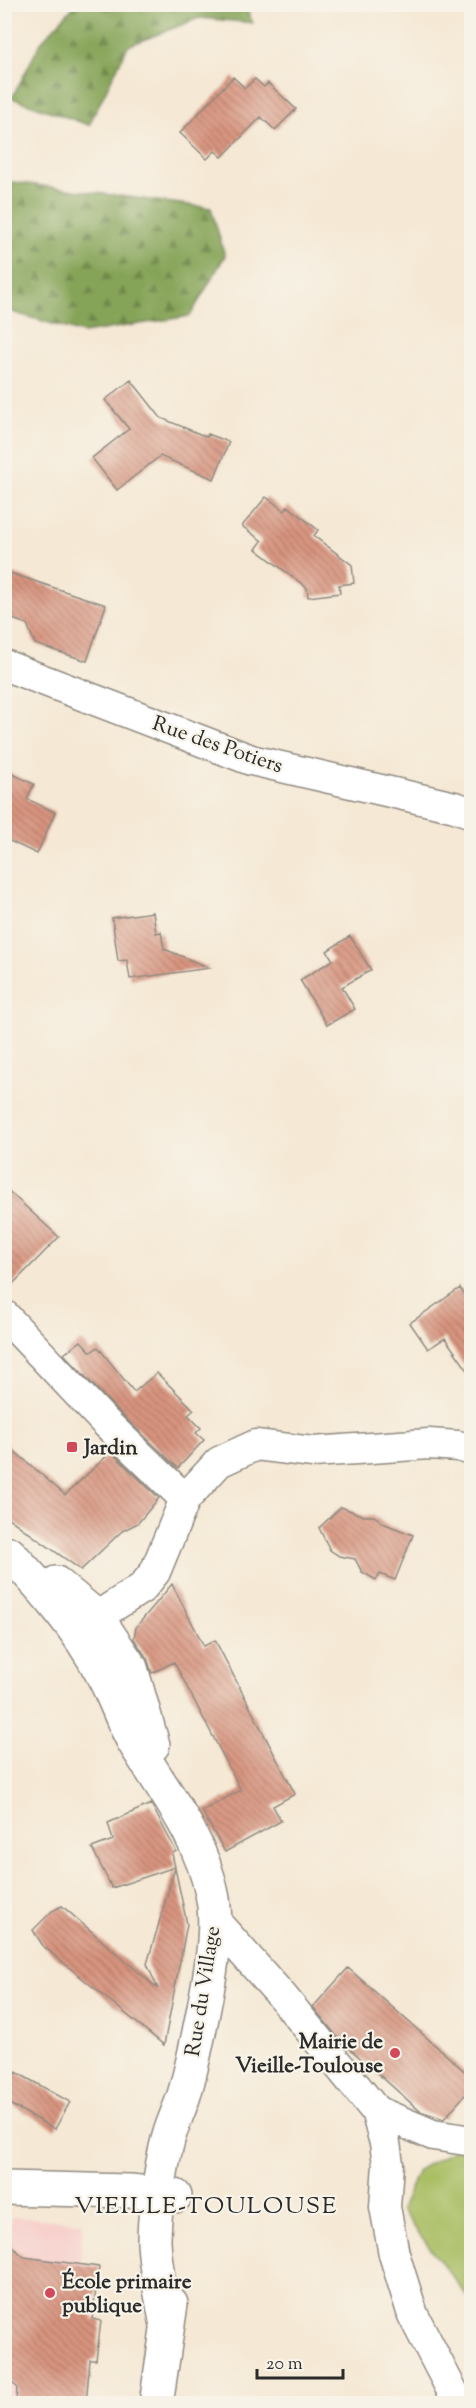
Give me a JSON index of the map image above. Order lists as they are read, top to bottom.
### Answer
{
  "streets": {
    "street": ["Rue des Potiers", "Rue du Village"]
  },
  "districts": ["VIEILLE-TOULOUSE"],
  "places": {
    "transit": ["Jardin"],
    "other": ["Mairie de Vieille-Toulouse", "École primaire publique"]
  },
  "scale_bar": "20 m"
}
